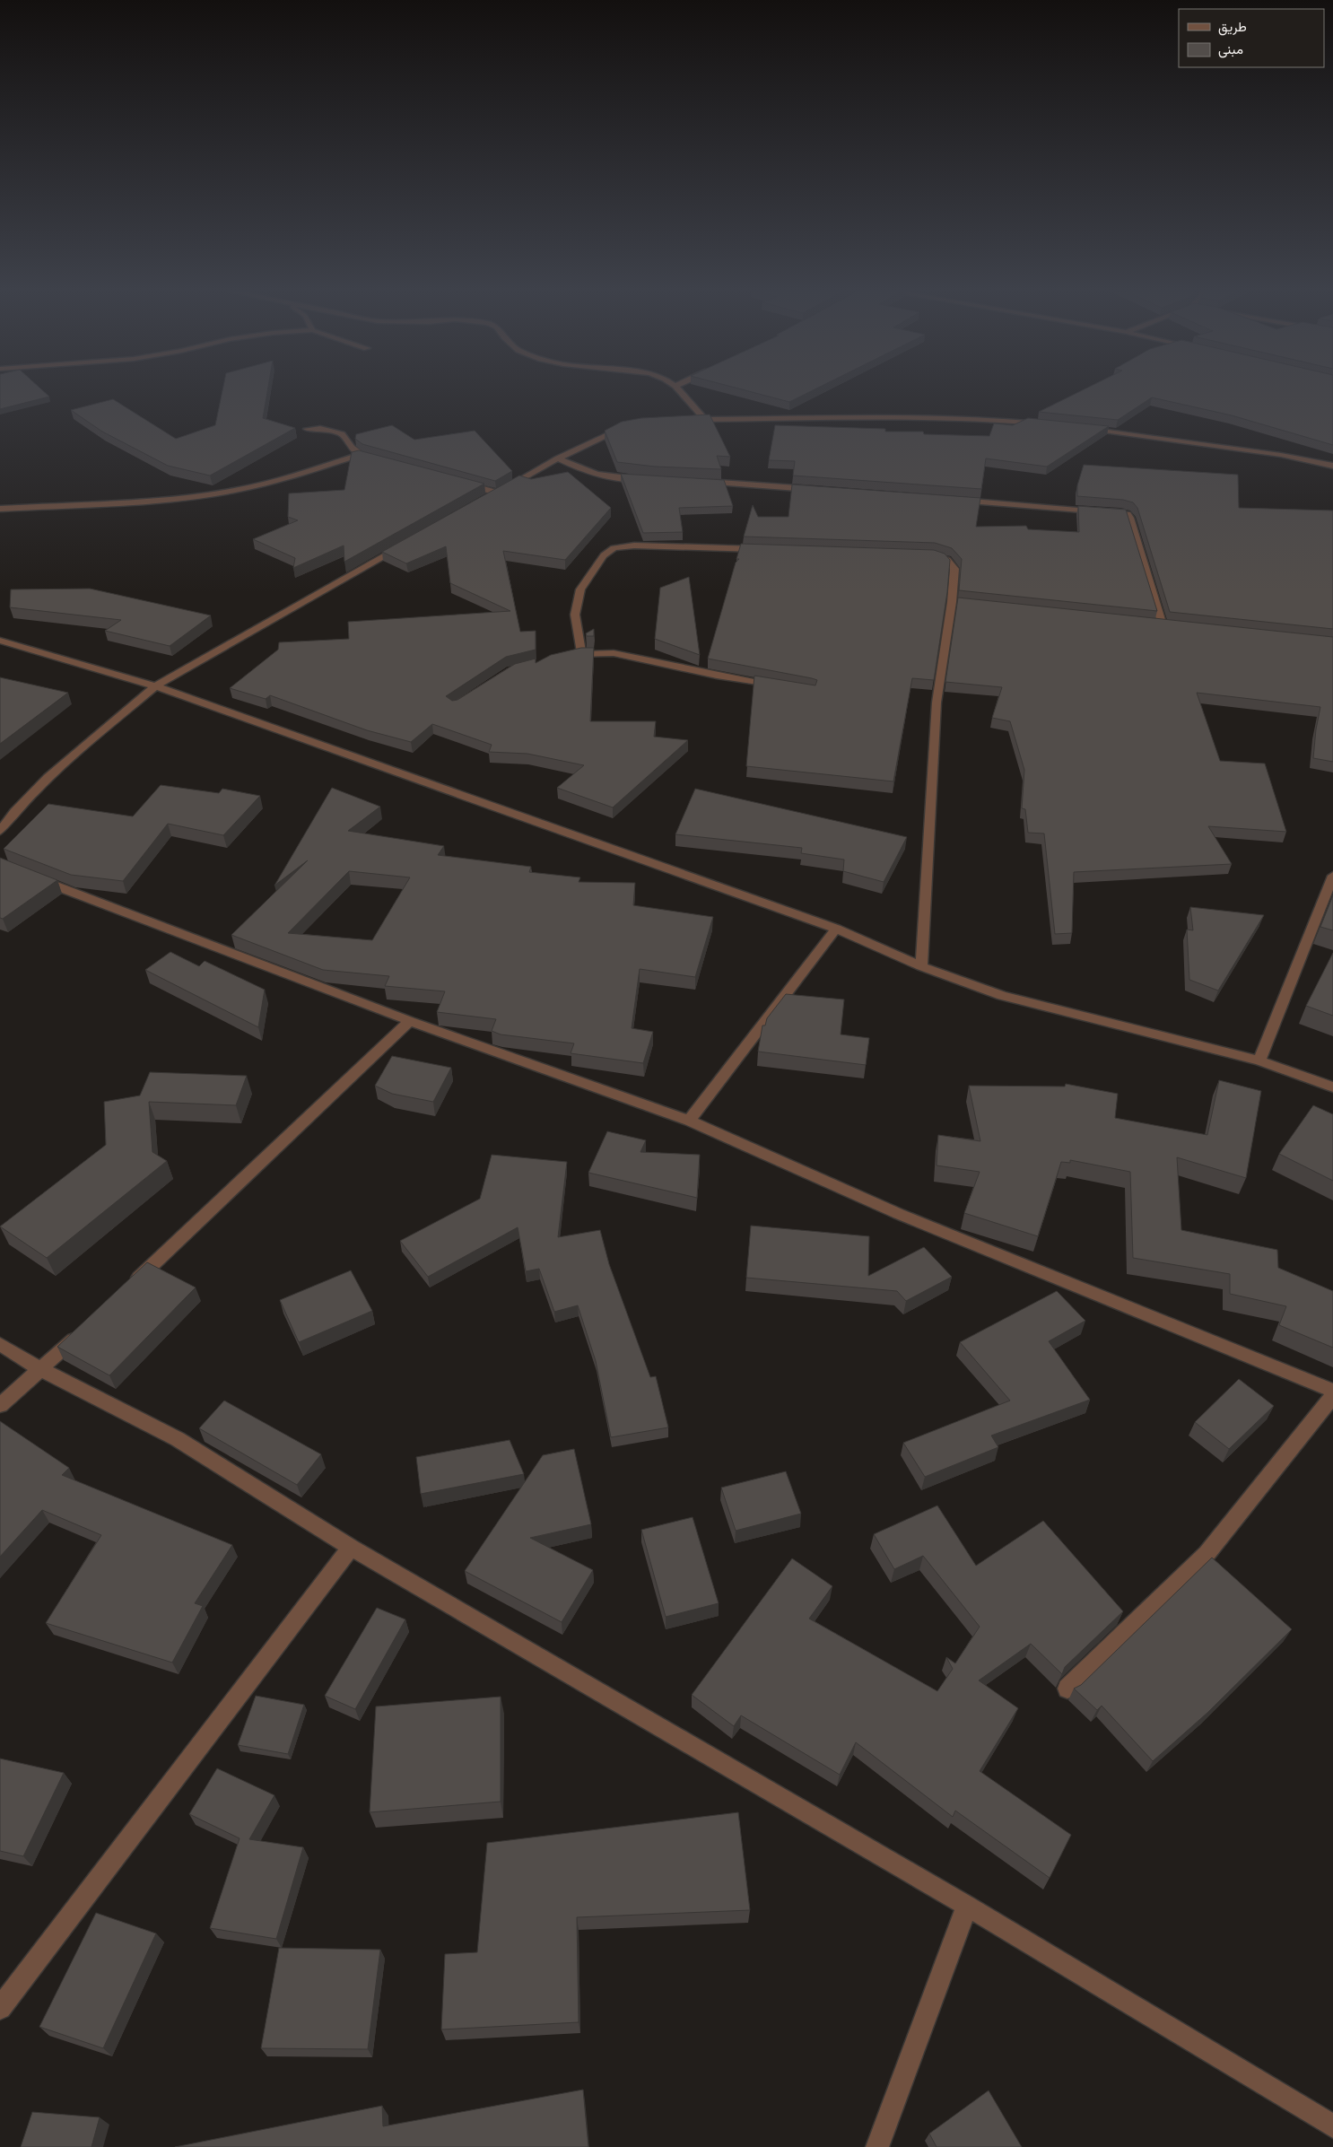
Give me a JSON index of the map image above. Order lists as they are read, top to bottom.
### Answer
{
  "legend": ["طريق", "مبنى"]
}
